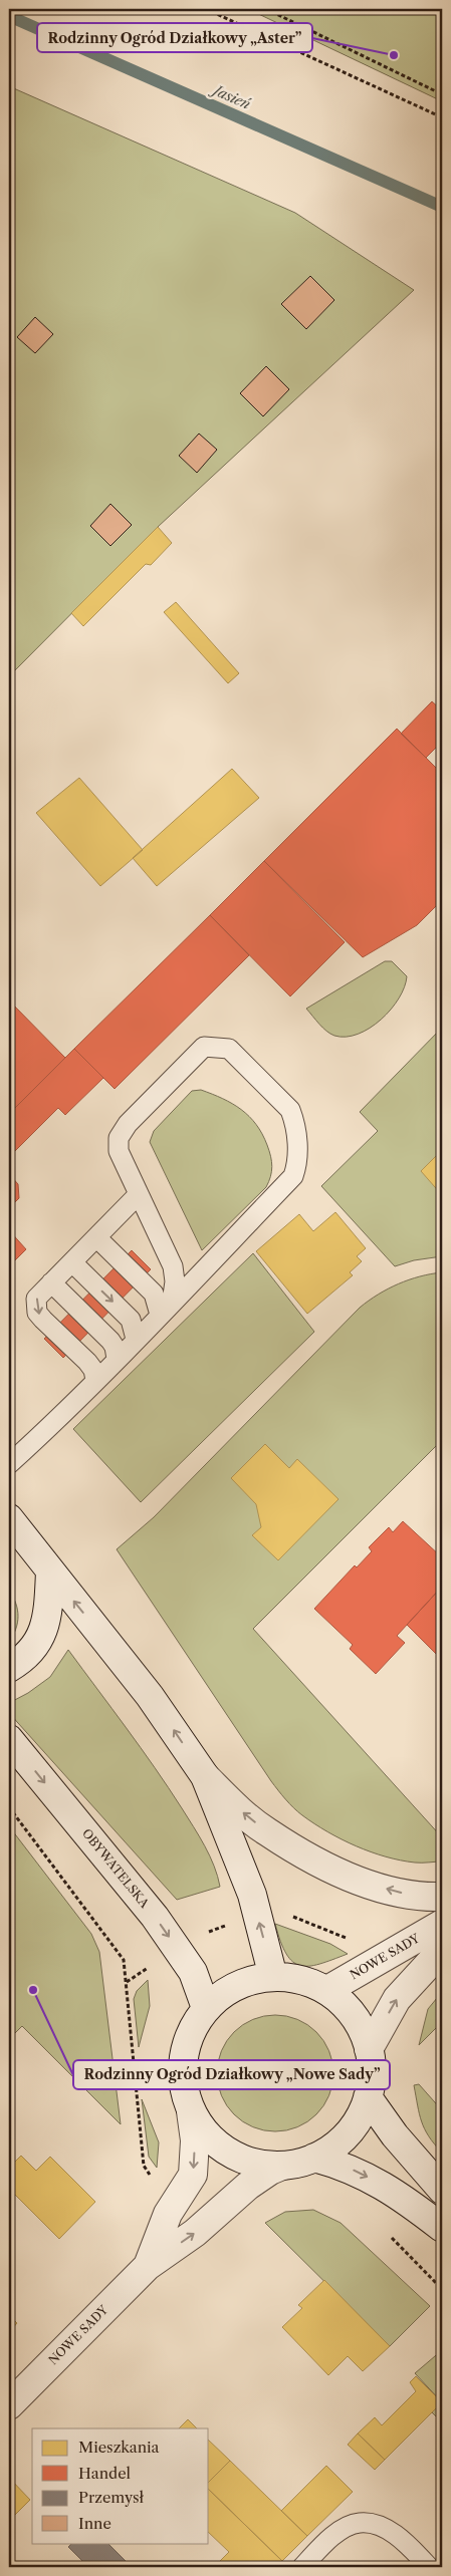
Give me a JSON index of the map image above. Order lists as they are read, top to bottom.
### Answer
{
  "streets": {
    "main road": ["OBYWATELSKA", "NOWE SADY"]
  },
  "water": ["Jasień"],
  "places": ["Rodzinny Ogród Działkowy „Aster”", "Rodzinny Ogród Działkowy „Nowe Sady”"],
  "legend": [
    "Mieszkania",
    "Handel",
    "Przemysł",
    "Inne"
  ]
}
